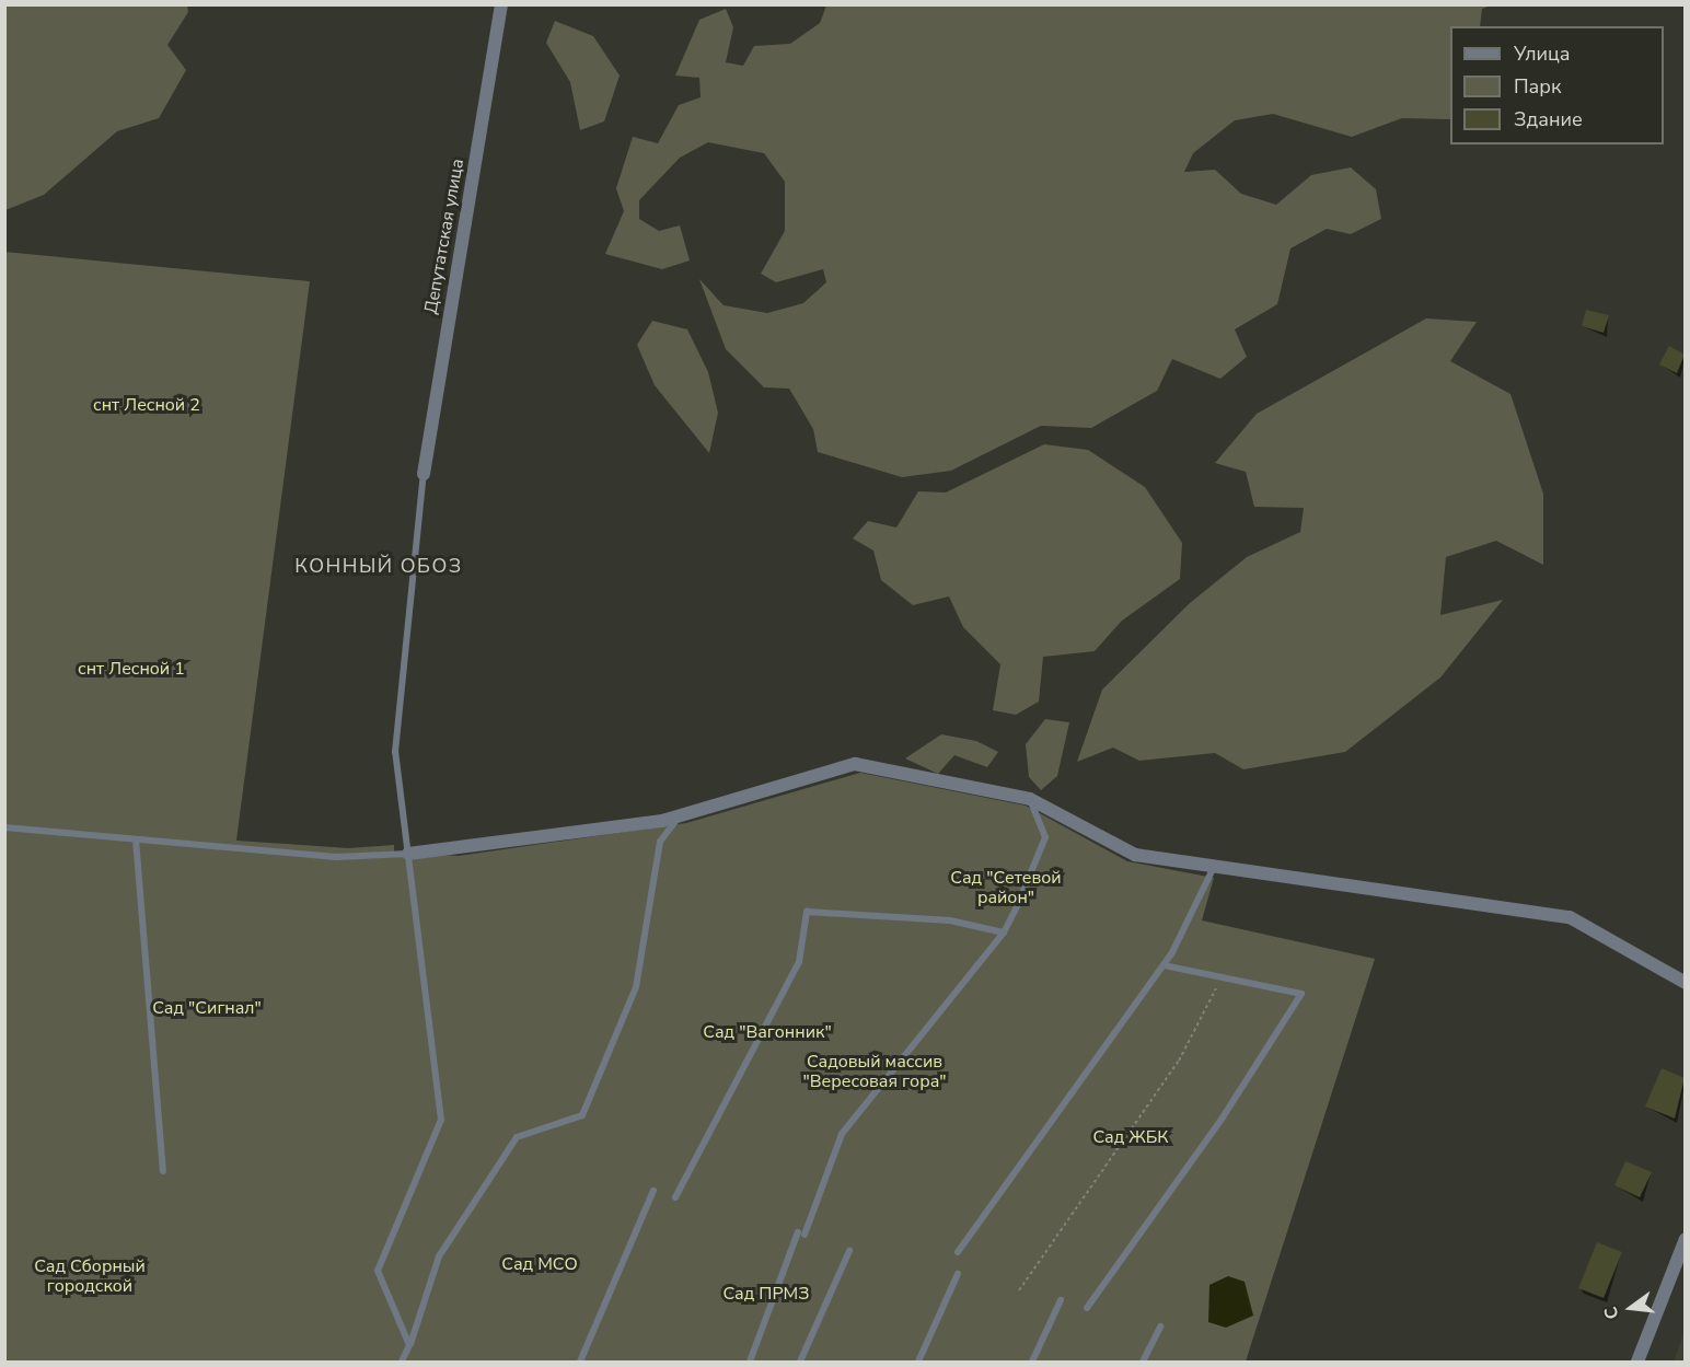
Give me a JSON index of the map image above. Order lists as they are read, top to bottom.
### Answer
{
  "streets": {
    "street": ["Депутатская улица"]
  },
  "districts": ["КОННЫЙ ОБОЗ"],
  "parks": [
    "снт Лесной 2",
    "снт Лесной 1",
    "Сад \"Сетевой район\"",
    "Сад \"Сигнал\"",
    "Сад \"Вагонник\"",
    "Садовый массив \"Вересовая гора\"",
    "Сад ЖБК",
    "Сад МСО",
    "Сад Сборный городской",
    "Сад ПРМЗ"
  ],
  "legend": ["Улица", "Парк", "Здание"],
  "north": "left"
}
